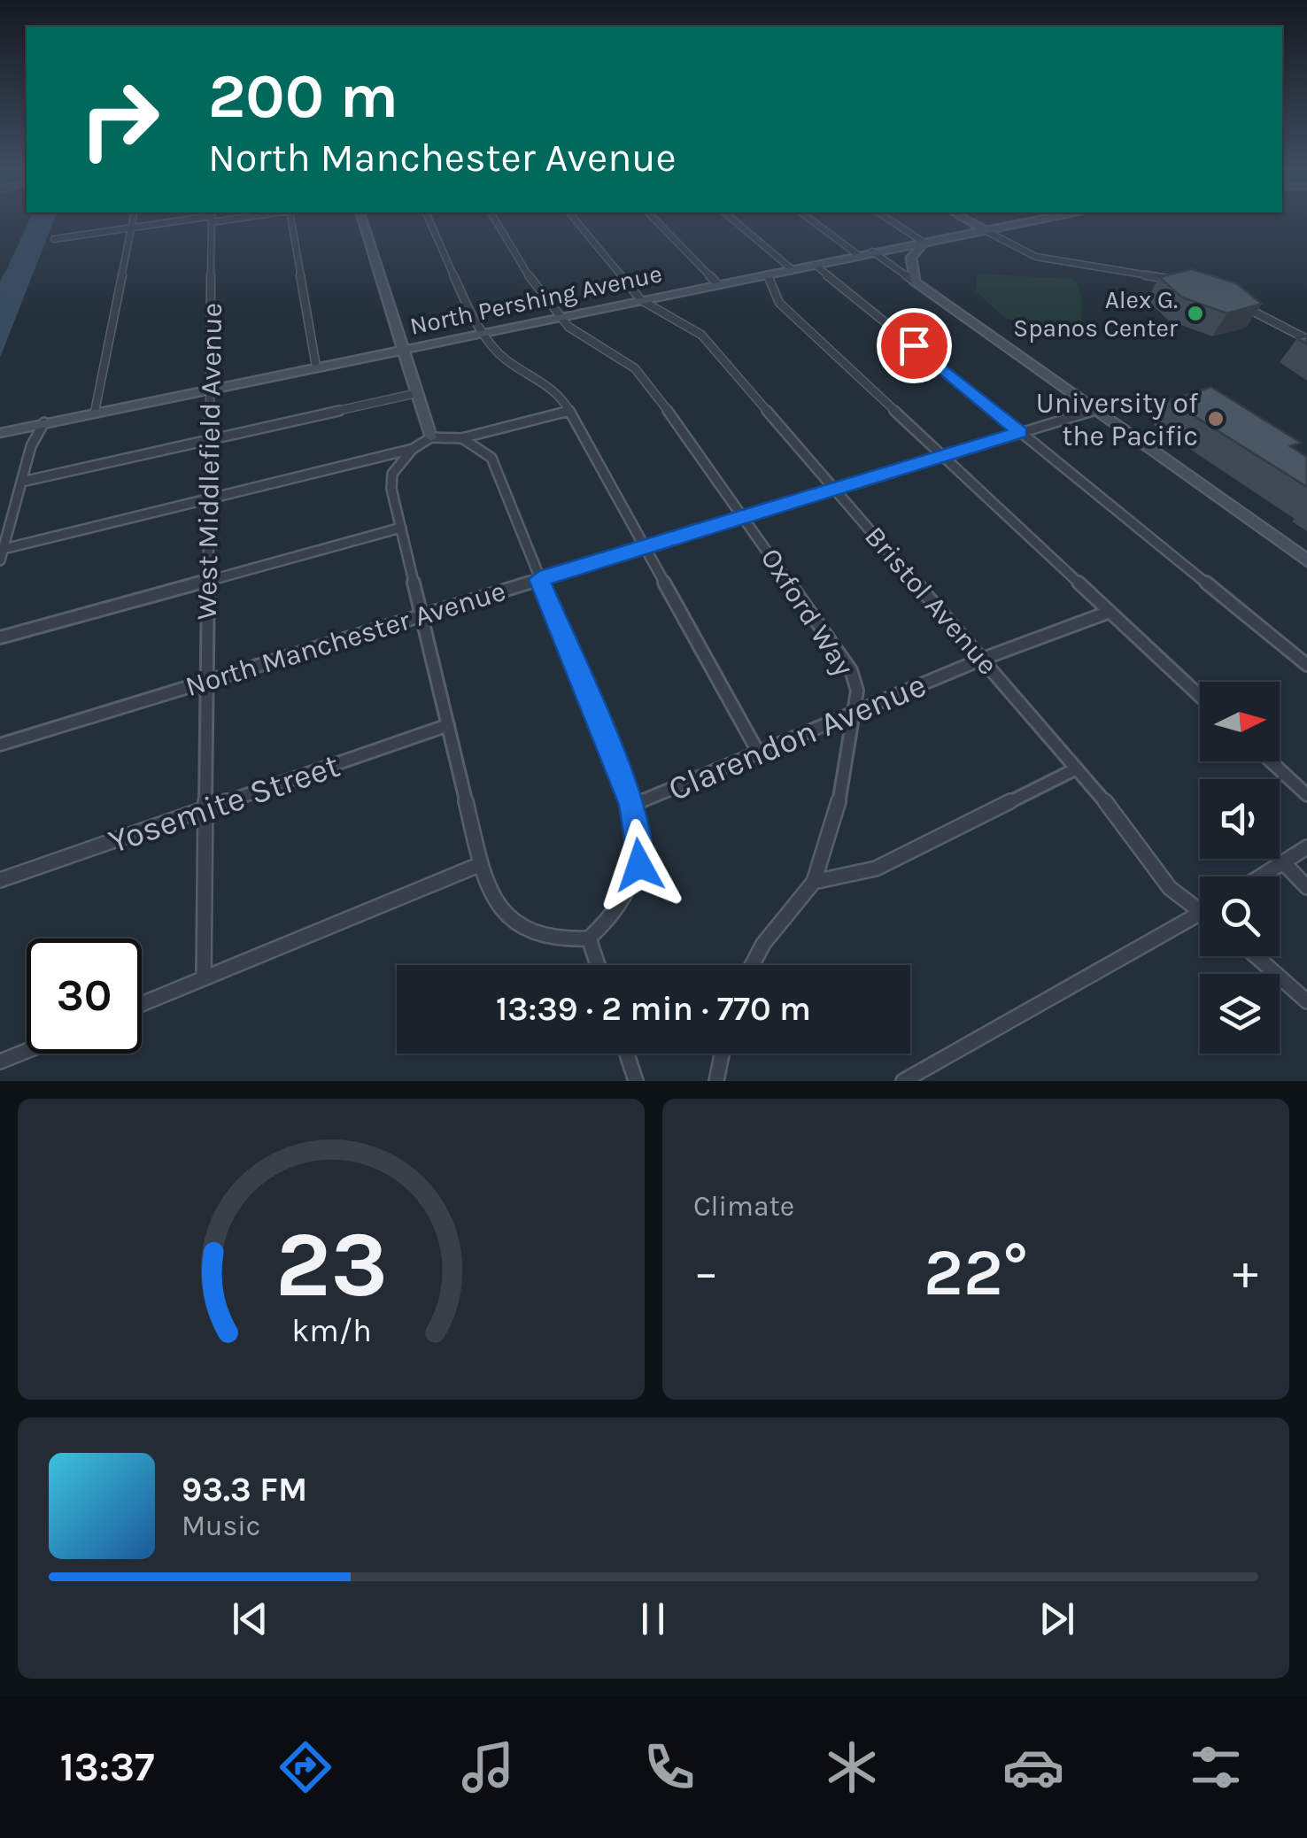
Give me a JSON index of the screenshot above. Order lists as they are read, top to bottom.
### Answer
{
  "streets": {
    "main road": ["North Pershing Avenue"],
    "street": [
      "West Middlefield Avenue",
      "Bristol Avenue",
      "Oxford Way",
      "North Manchester Avenue",
      "Clarendon Avenue",
      "Yosemite Street"
    ]
  },
  "crossings": [
    ["North Pershing Avenue", "West Middlefield Avenue"],
    ["North Pershing Avenue", "Bristol Avenue"],
    ["North Pershing Avenue", "Oxford Way"],
    ["West Middlefield Avenue", "North Manchester Avenue"],
    ["West Middlefield Avenue", "Yosemite Street"],
    ["Bristol Avenue", "North Manchester Avenue"],
    ["Bristol Avenue", "Clarendon Avenue"],
    ["Oxford Way", "North Manchester Avenue"],
    ["Oxford Way", "Clarendon Avenue"]
  ],
  "places": ["Alex G. Spanos Center", "University of the Pacific"],
  "north": "right",
  "page": {
    "turn": ["200 m", "North Manchester Avenue"],
    "limit": "30",
    "trip": "13:39 · 2 min · 770 m",
    "tile": "Climate",
    "heat": ["−", "22°", "+"],
    "song": ["93.3 FM", "Music"],
    "tabs": "13:37",
    "gauge": ["23", "km/h"]
  }
}
